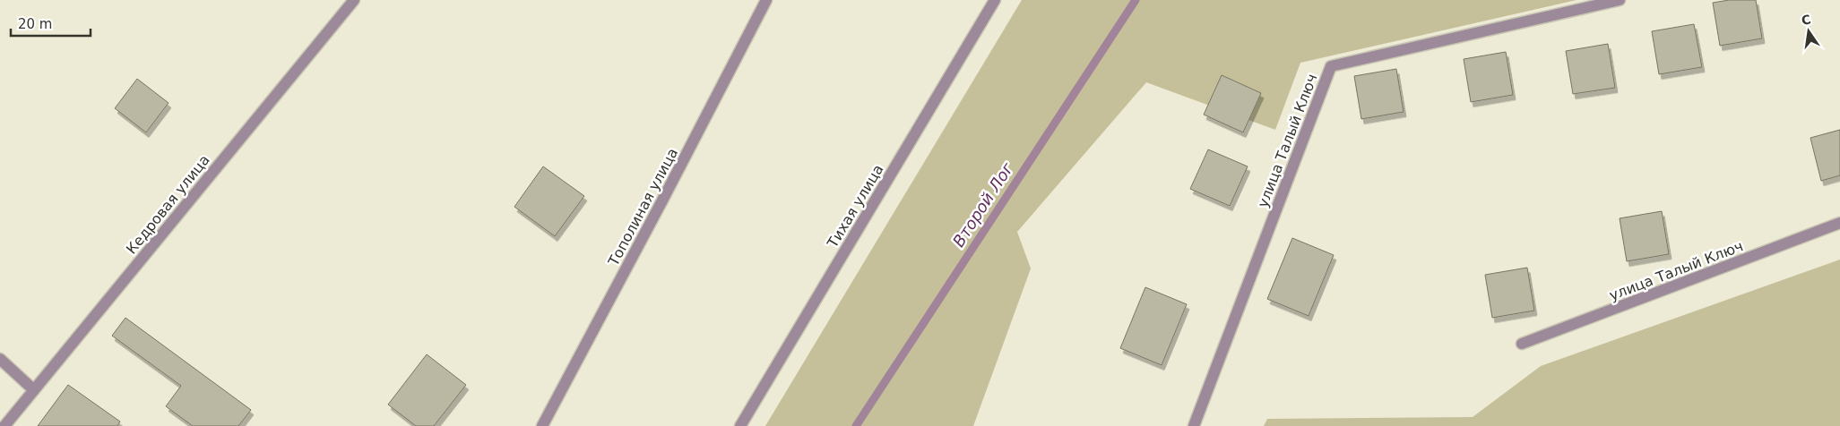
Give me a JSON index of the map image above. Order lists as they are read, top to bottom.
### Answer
{
  "streets": {
    "street": [
      "улица Талый Ключ",
      "Кедровая улица",
      "Тихая улица",
      "Тополиная улица"
    ]
  },
  "water": ["Второй Лог"],
  "scale_bar": "20 m",
  "north": "top"
}
